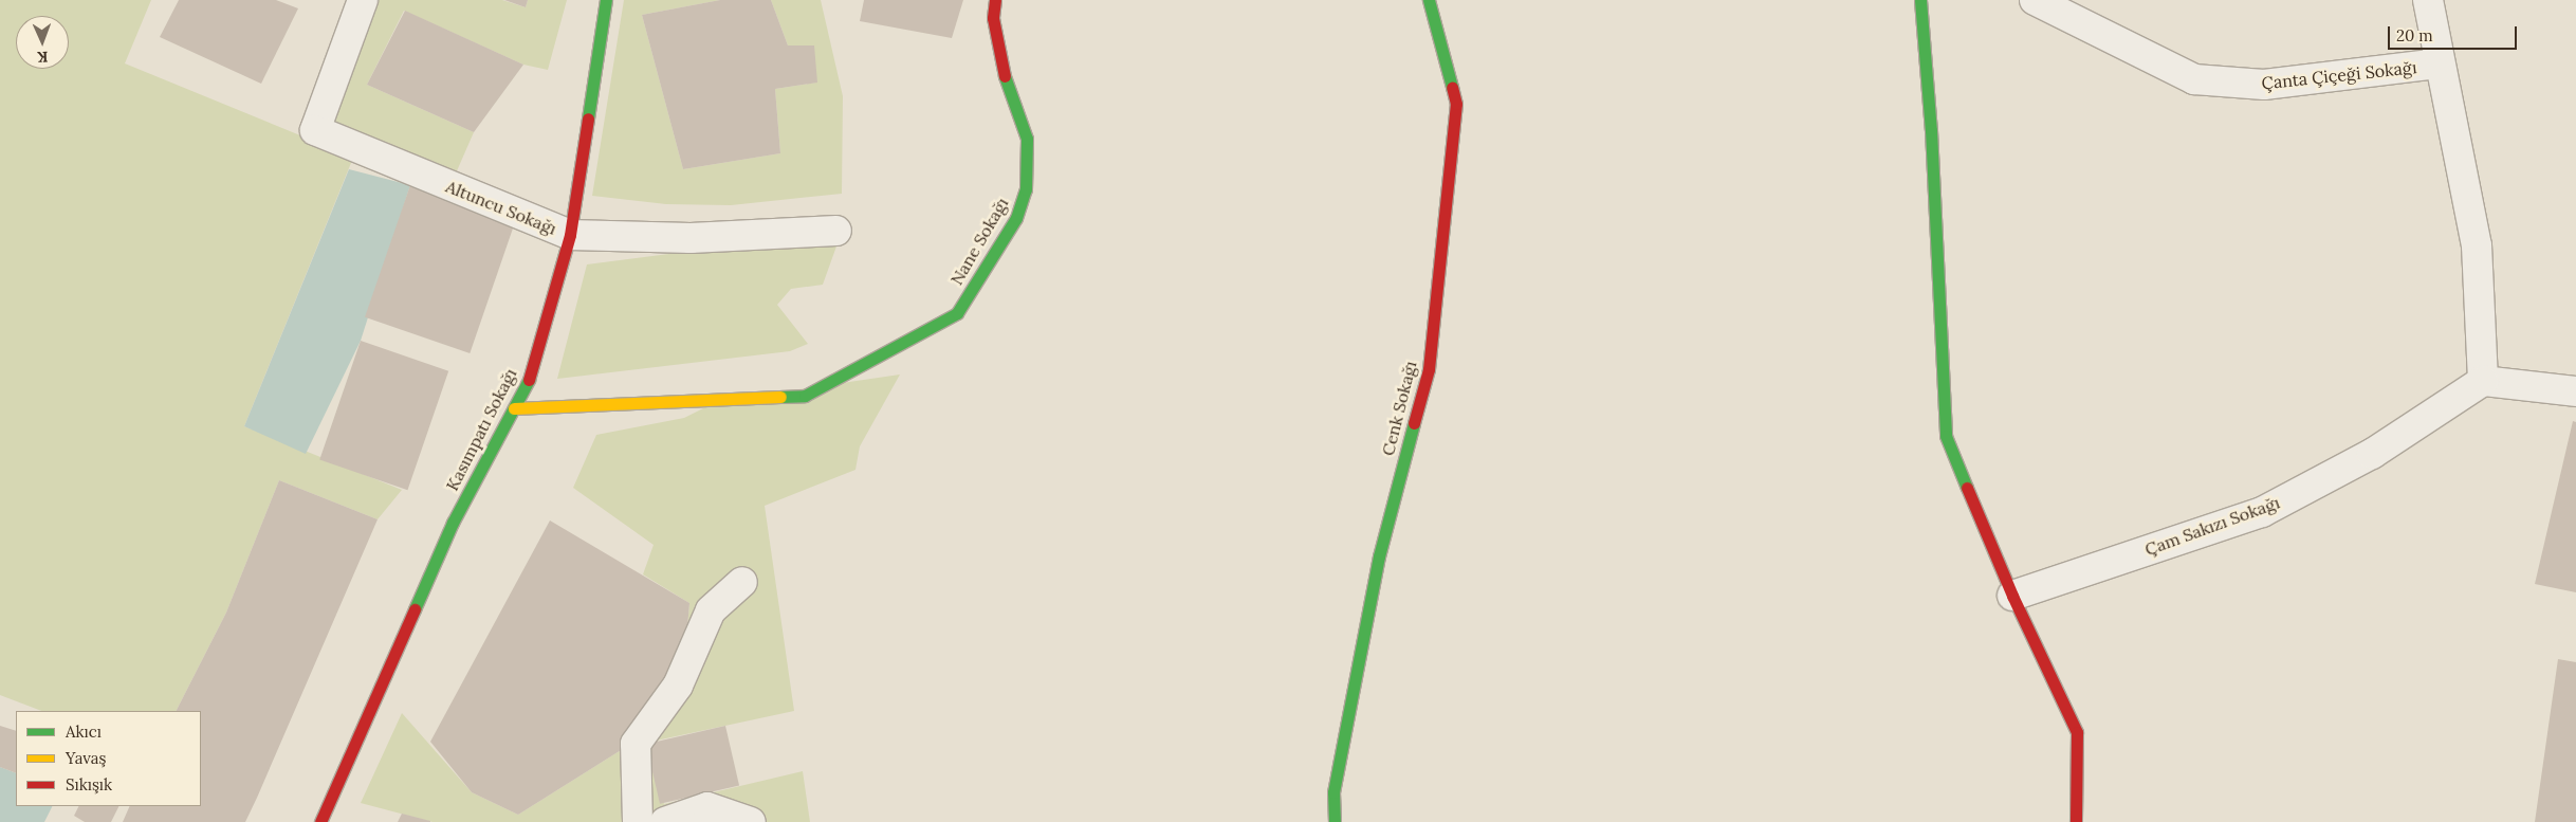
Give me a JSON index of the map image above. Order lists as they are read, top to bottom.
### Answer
{
  "streets": {
    "street": [
      "Çanta Çiçeği Sokağı",
      "Altuncu Sokağı",
      "Nane Sokağı",
      "Cenk Sokağı",
      "Kasımpatı Sokağı",
      "Çam Sakızı Sokağı"
    ]
  },
  "crossings": [
    ["Altuncu Sokağı", "Kasımpatı Sokağı"],
    ["Nane Sokağı", "Kasımpatı Sokağı"]
  ],
  "legend": ["Akıcı", "Yavaş", "Sıkışık"],
  "scale_bar": "20 m",
  "north": "bottom"
}
